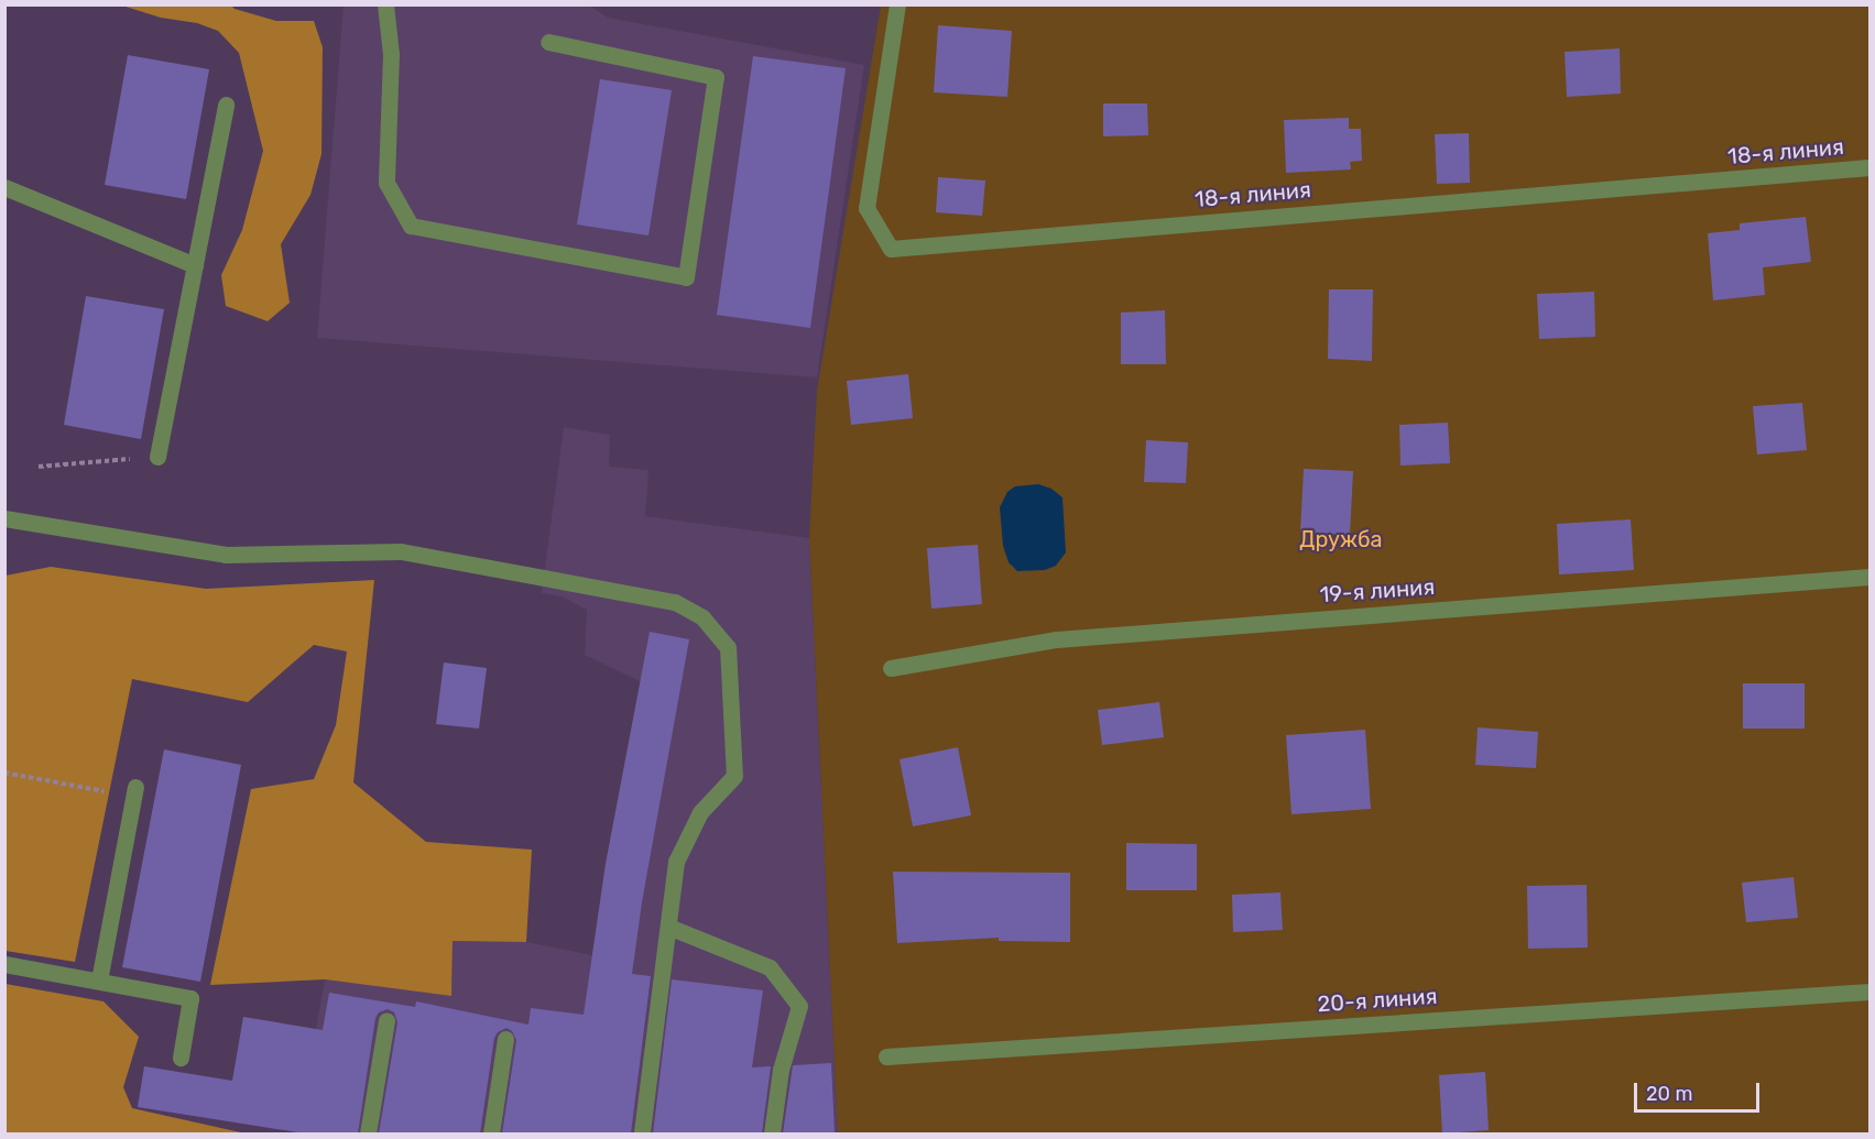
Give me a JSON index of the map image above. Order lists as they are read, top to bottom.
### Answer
{
  "streets": {
    "street": ["18-я линия", "19-я линия", "20-я линия"]
  },
  "parks": ["Дружба"],
  "scale_bar": "20 m"
}
